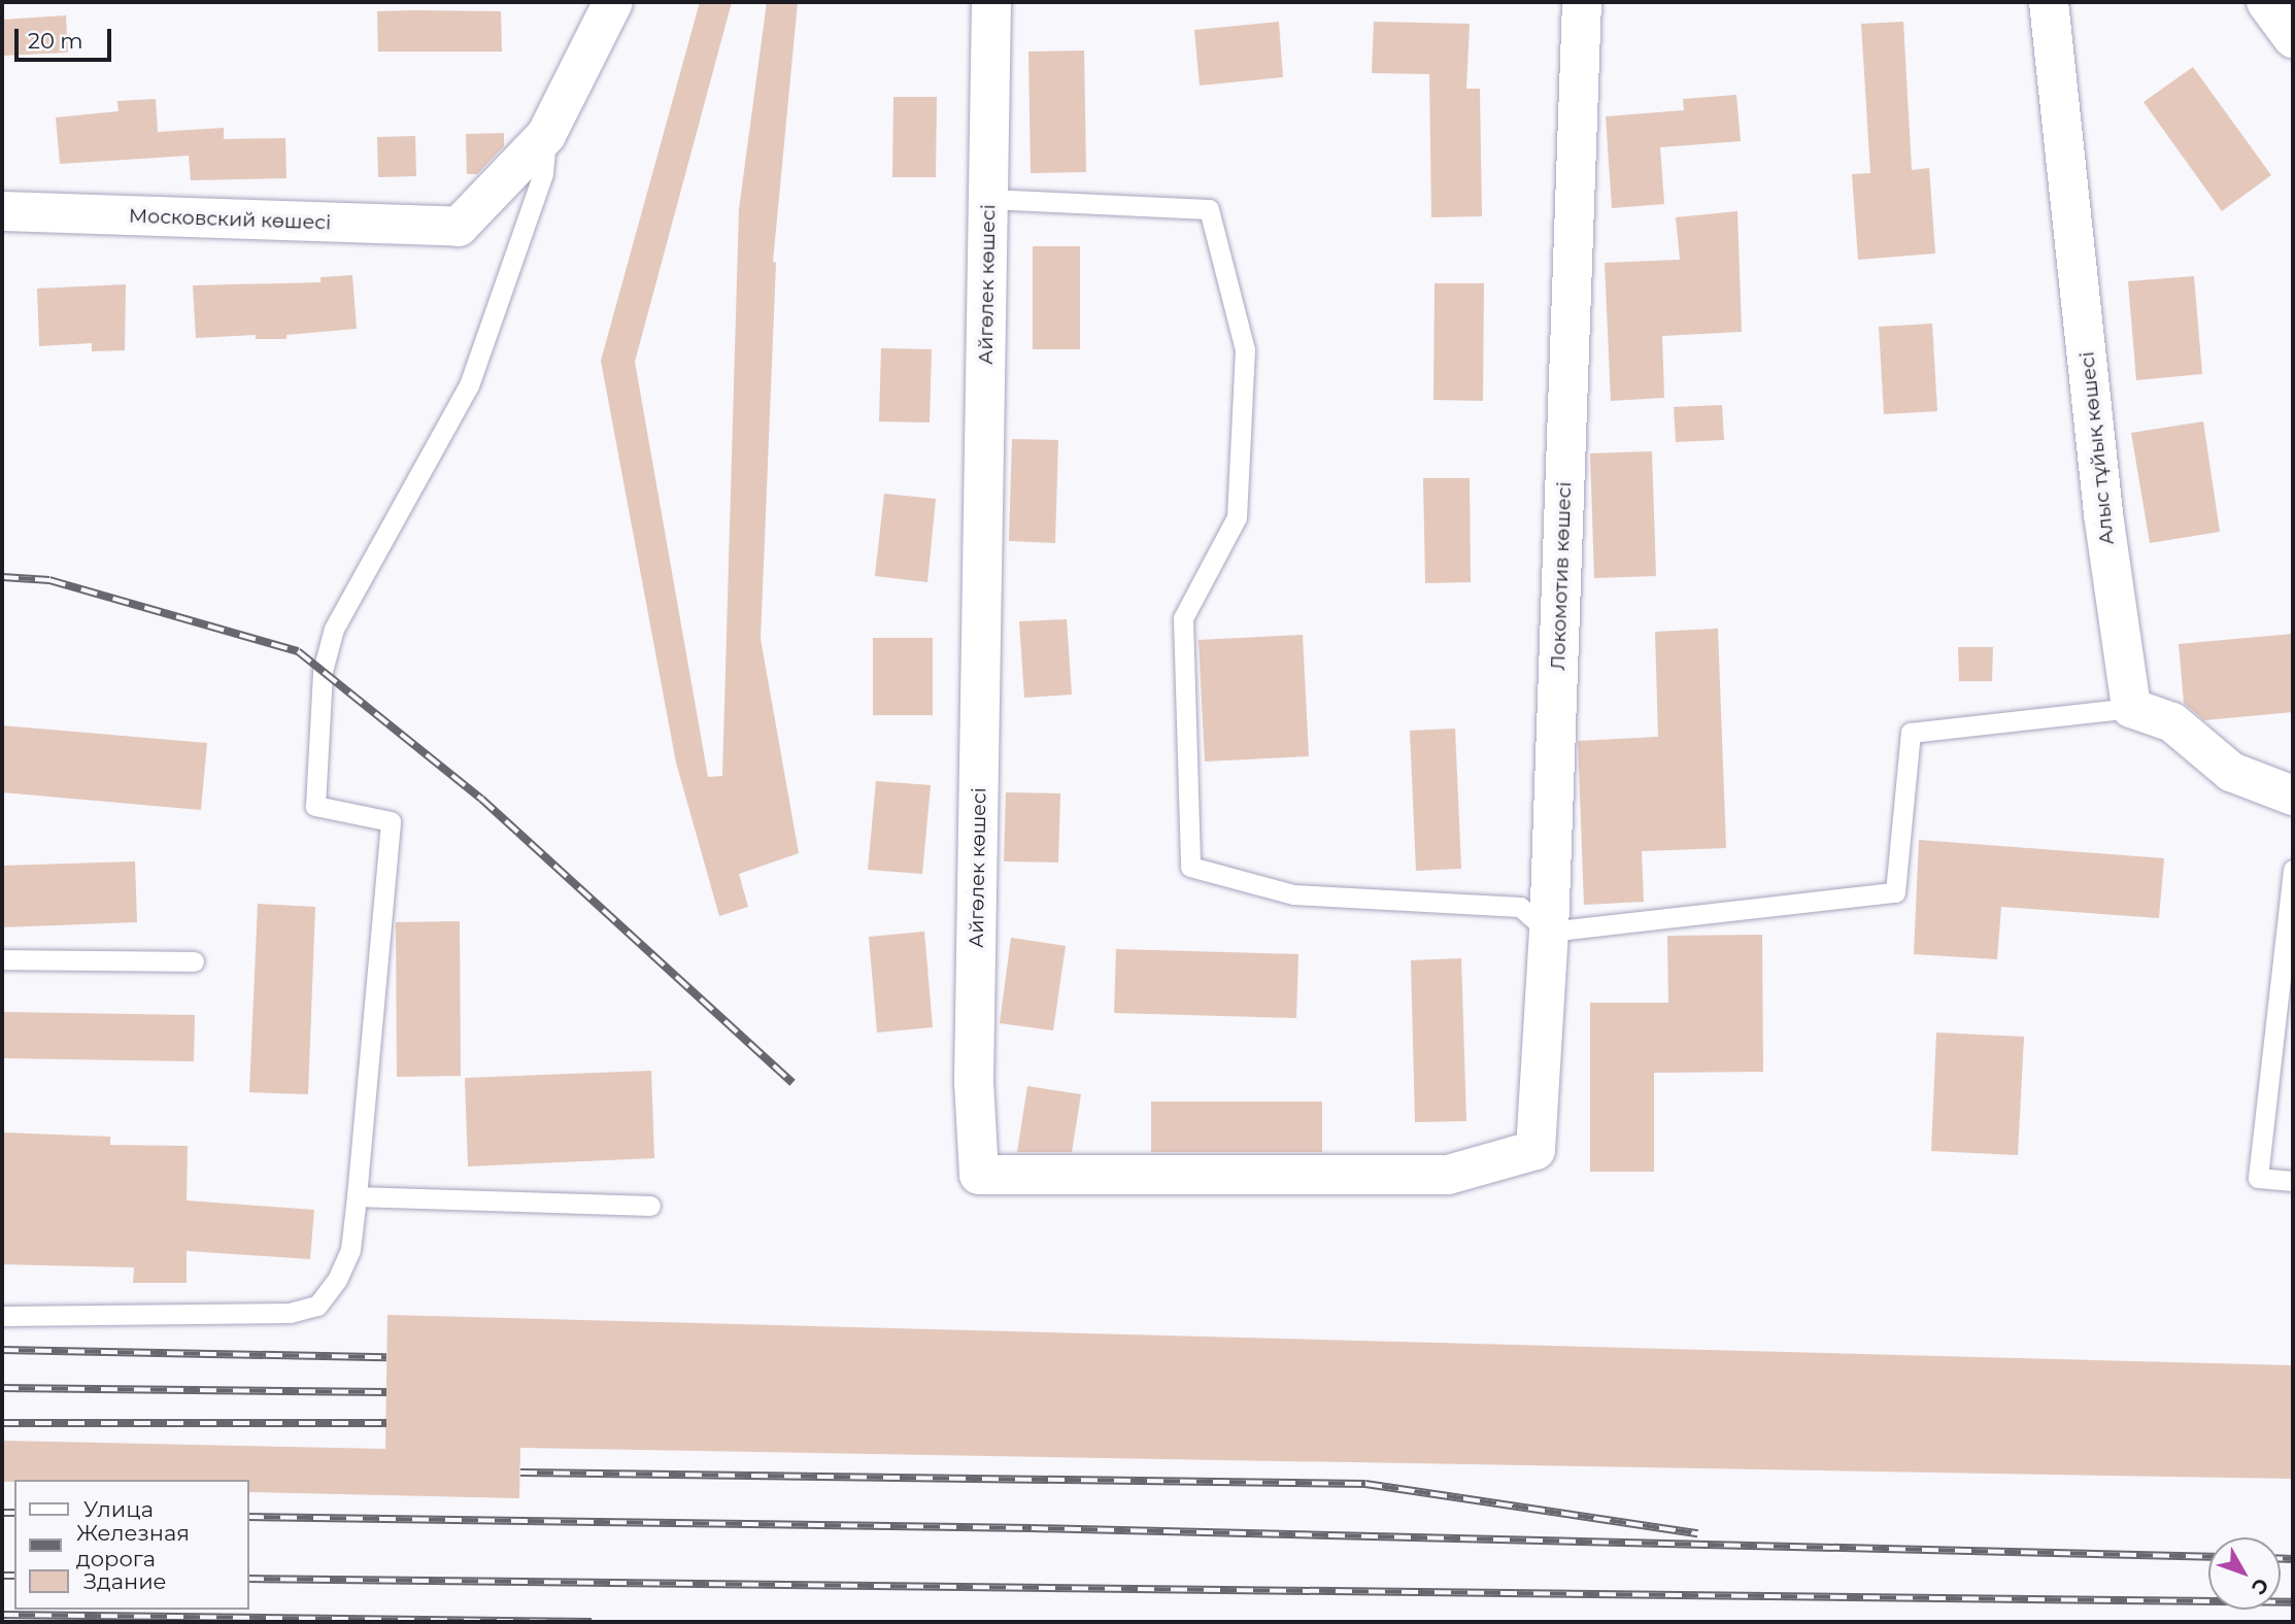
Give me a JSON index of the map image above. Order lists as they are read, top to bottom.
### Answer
{
  "streets": {
    "street": [
      "Московский көшесі",
      "Айгөлек көшесі",
      "Алыс тұйық көшесі",
      "Локомотив көшесі"
    ]
  },
  "crossings": [
    ["Айгөлек көшесі", "Локомотив көшесі"]
  ],
  "legend": ["Улица", "Железная дорога", "Здание"],
  "scale_bar": "20 m",
  "north": "bottom right"
}
